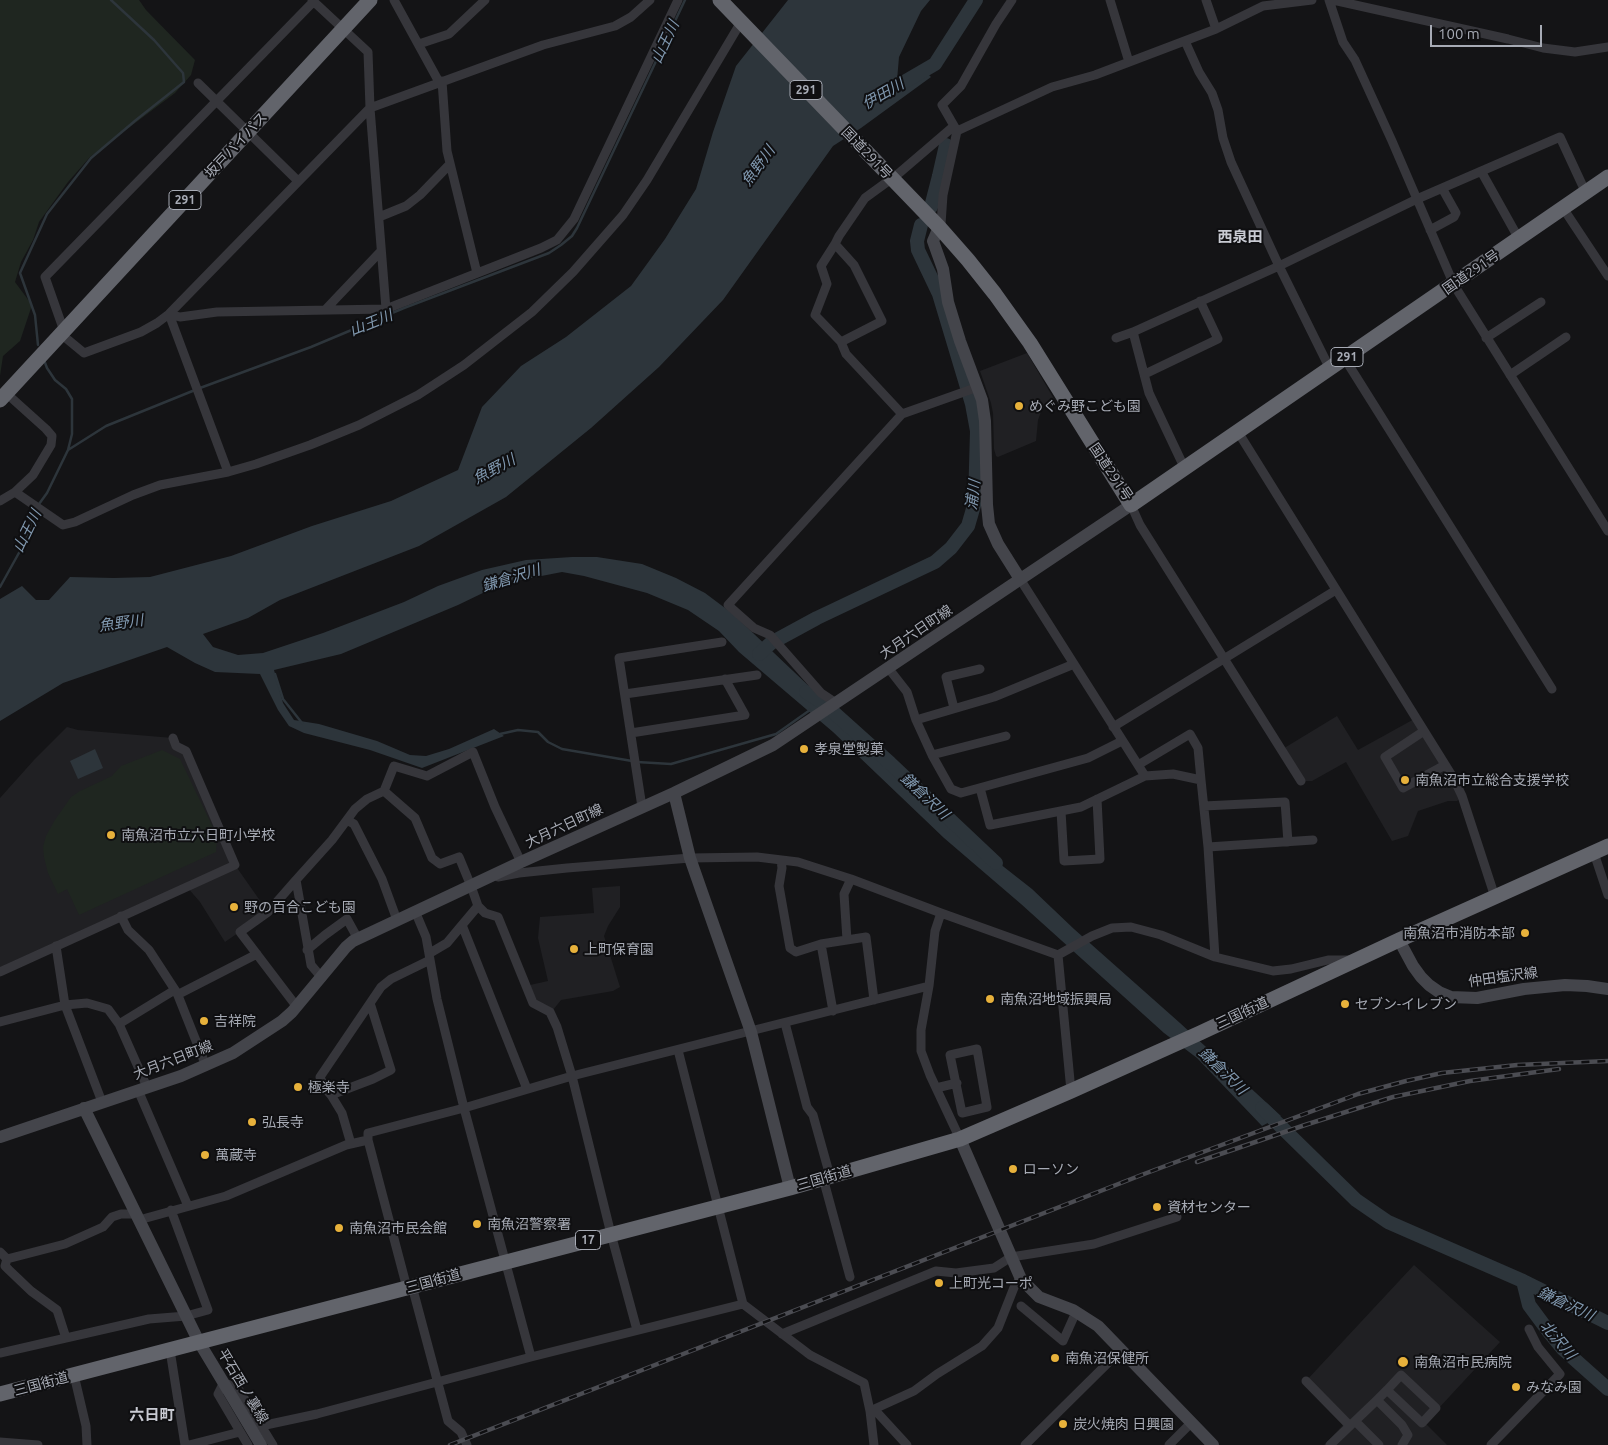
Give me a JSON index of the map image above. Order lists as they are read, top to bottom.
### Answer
{
  "streets": {
    "highway": [
      "291",
      "坂戸バイパス",
      "国道291号",
      "三国街道",
      "17"
    ],
    "main road": ["大月六日町線", "仲田塩沢線", "平石西ノ裏線"]
  },
  "crossings": [
    ["国道291号", "大月六日町線"],
    ["大月六日町線", "平石西ノ裏線"],
    ["仲田塩沢線", "三国街道"],
    ["三国街道", "平石西ノ裏線"]
  ],
  "districts": ["西泉田", "六日町"],
  "water": [
    "山王川",
    "伊田川",
    "魚野川",
    "浦川",
    "鎌倉沢川",
    "北沢川"
  ],
  "places": [
    "めぐみ野こども園",
    "孝泉堂製菓",
    "南魚沼市立総合支援学校",
    "南魚沼市立六日町小学校",
    "野の百合こども園",
    "南魚沼市消防本部",
    "上町保育園",
    "南魚沼地域振興局",
    "セブン-イレブン",
    "吉祥院",
    "極楽寺",
    "弘長寺",
    "萬蔵寺",
    "ローソン",
    "資材センター",
    "南魚沼警察署",
    "南魚沼市民会館",
    "上町光コーポ",
    "南魚沼保健所",
    "南魚沼市民病院",
    "みなみ園",
    "炭火焼肉 日興園"
  ],
  "scale_bar": "100 m"
}
